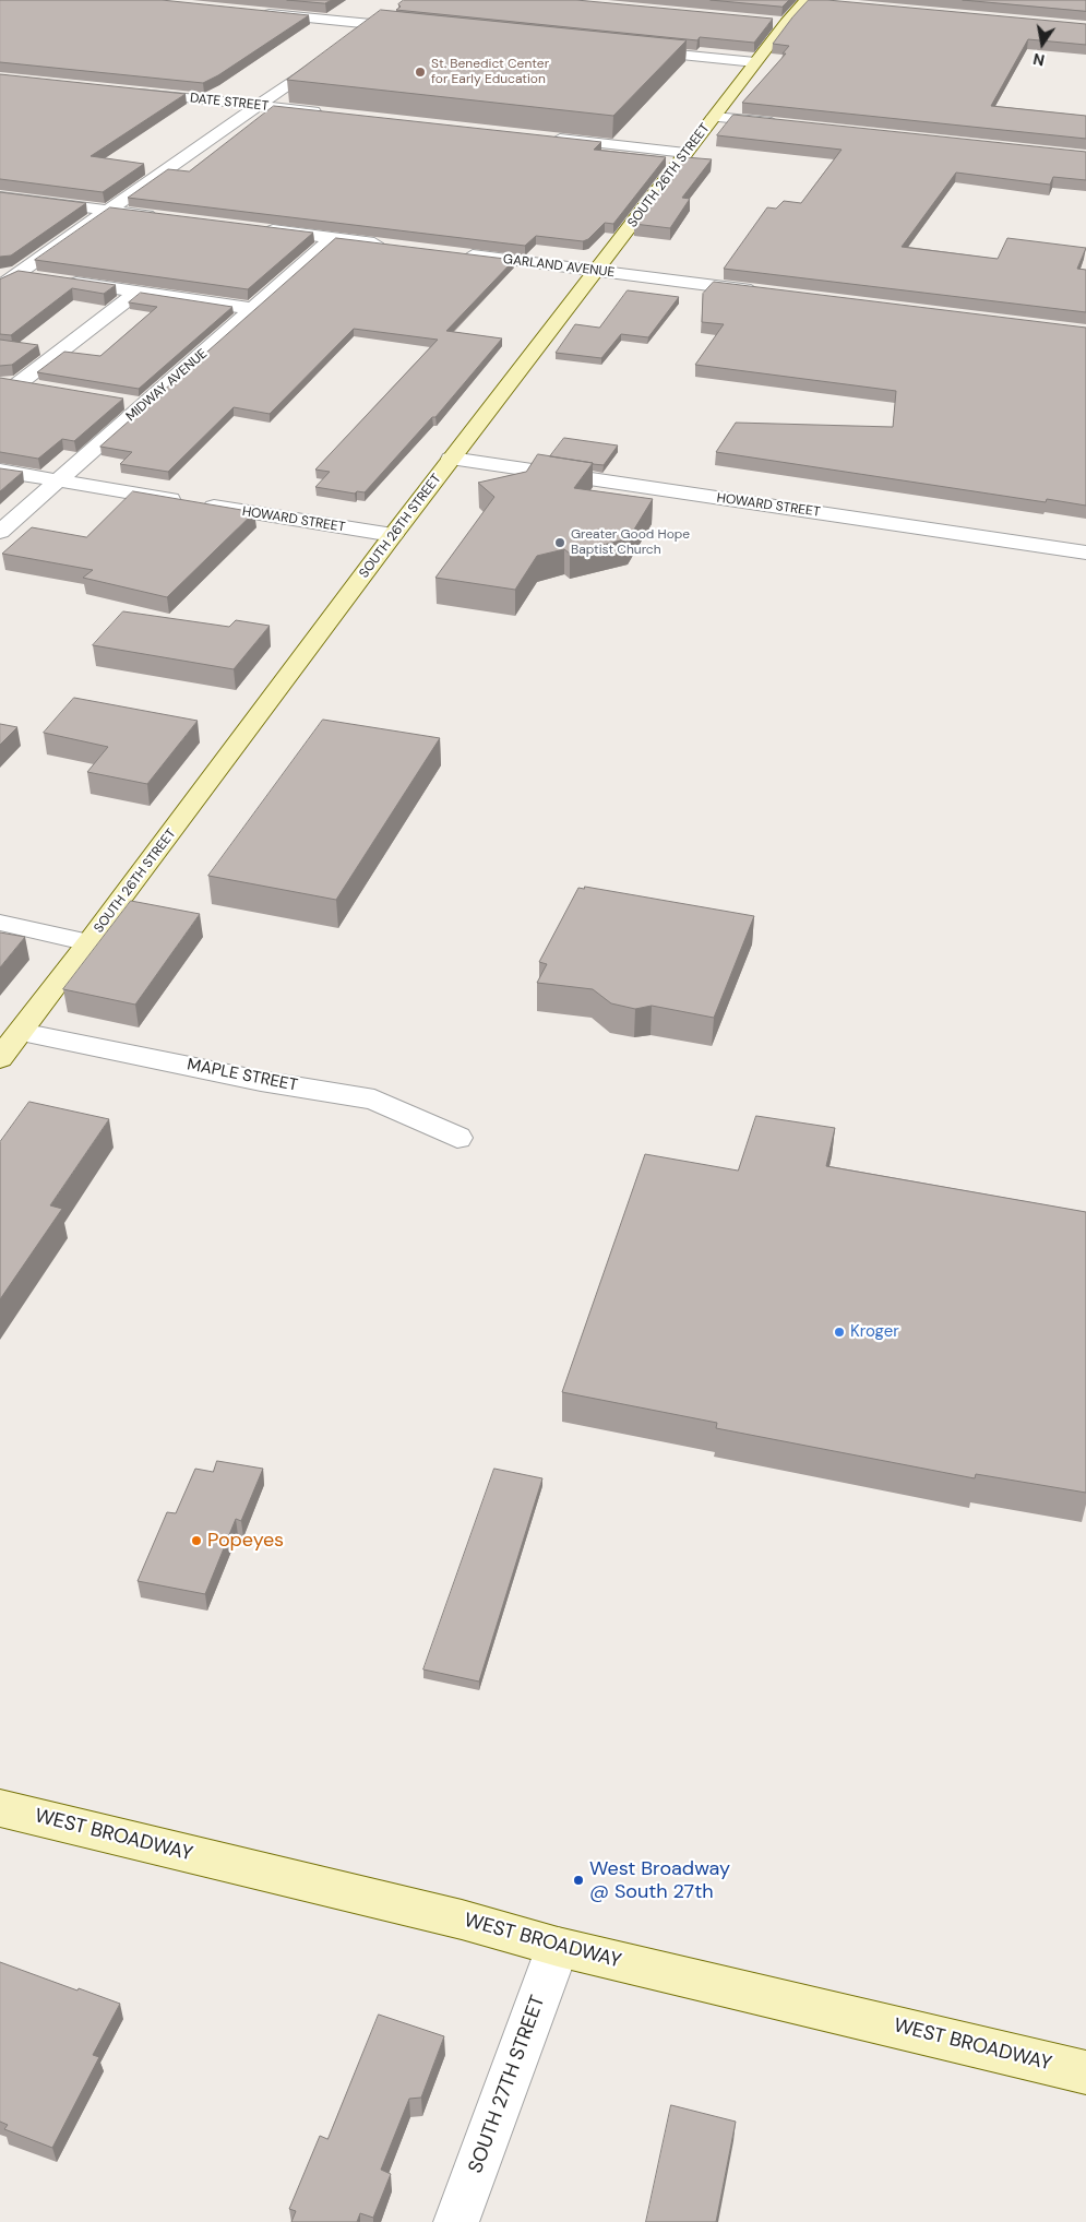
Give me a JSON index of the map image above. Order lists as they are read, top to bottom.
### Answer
{
  "streets": {
    "street": [
      "DATE STREET",
      "SOUTH 26TH STREET",
      "GARLAND AVENUE",
      "MIDWAY AVENUE",
      "HOWARD STREET",
      "MAPLE STREET",
      "WEST BROADWAY",
      "SOUTH 27TH STREET"
    ]
  },
  "crossings": [
    ["SOUTH 26TH STREET", "GARLAND AVENUE"],
    ["SOUTH 26TH STREET", "HOWARD STREET"],
    ["SOUTH 26TH STREET", "MAPLE STREET"],
    ["MIDWAY AVENUE", "HOWARD STREET"],
    ["WEST BROADWAY", "SOUTH 27TH STREET"]
  ],
  "places": [
    "St. Benedict Center for Early Education",
    "Greater Good Hope Baptist Church",
    "Kroger",
    "Popeyes",
    "West Broadway @ South 27th"
  ],
  "north": "bottom"
}
